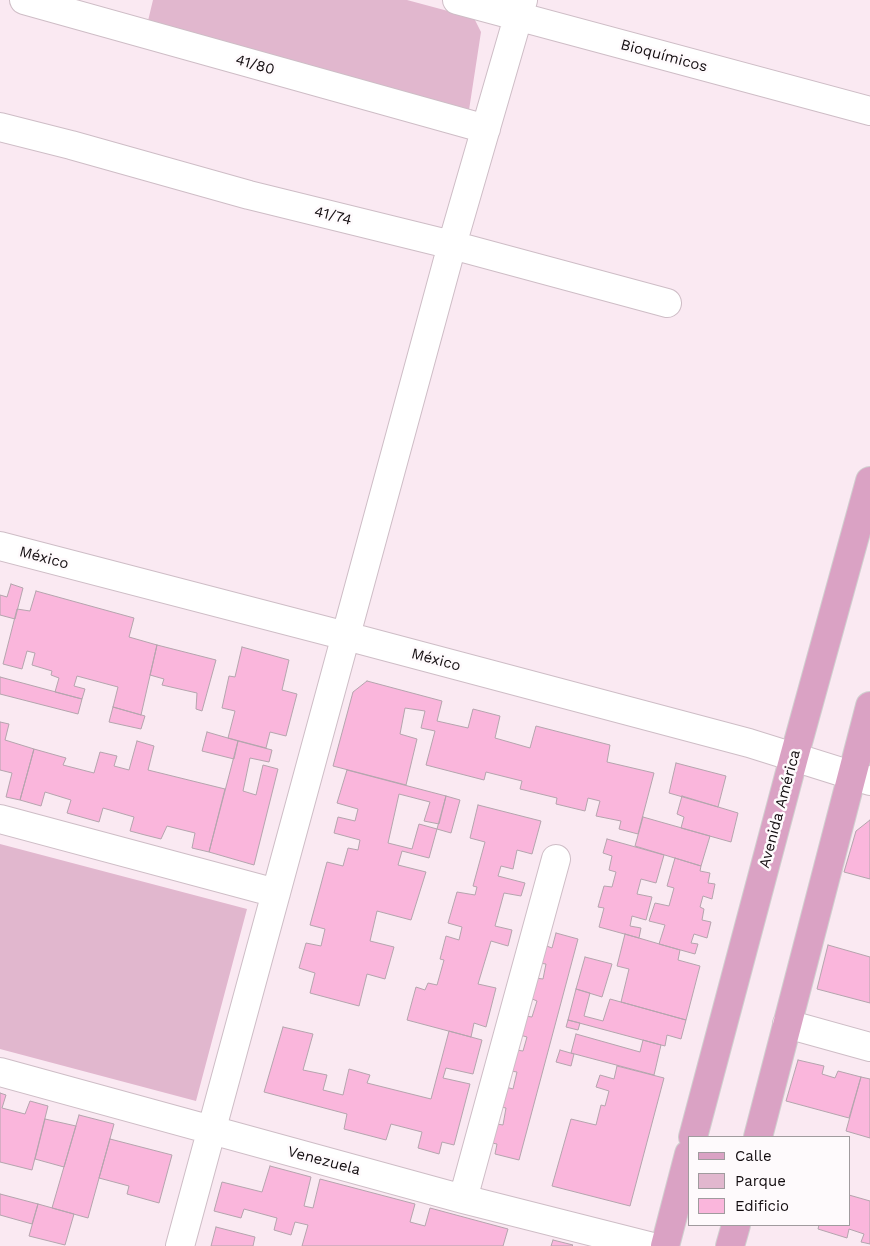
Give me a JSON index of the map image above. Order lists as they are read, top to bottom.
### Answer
{
  "streets": {
    "main road": ["Avenida América"],
    "street": [
      "Bioquímicos",
      "41/80",
      "41/74",
      "México",
      "Venezuela"
    ]
  },
  "crossings": [
    ["México", "Avenida América"]
  ],
  "legend": ["Calle", "Parque", "Edificio"]
}
